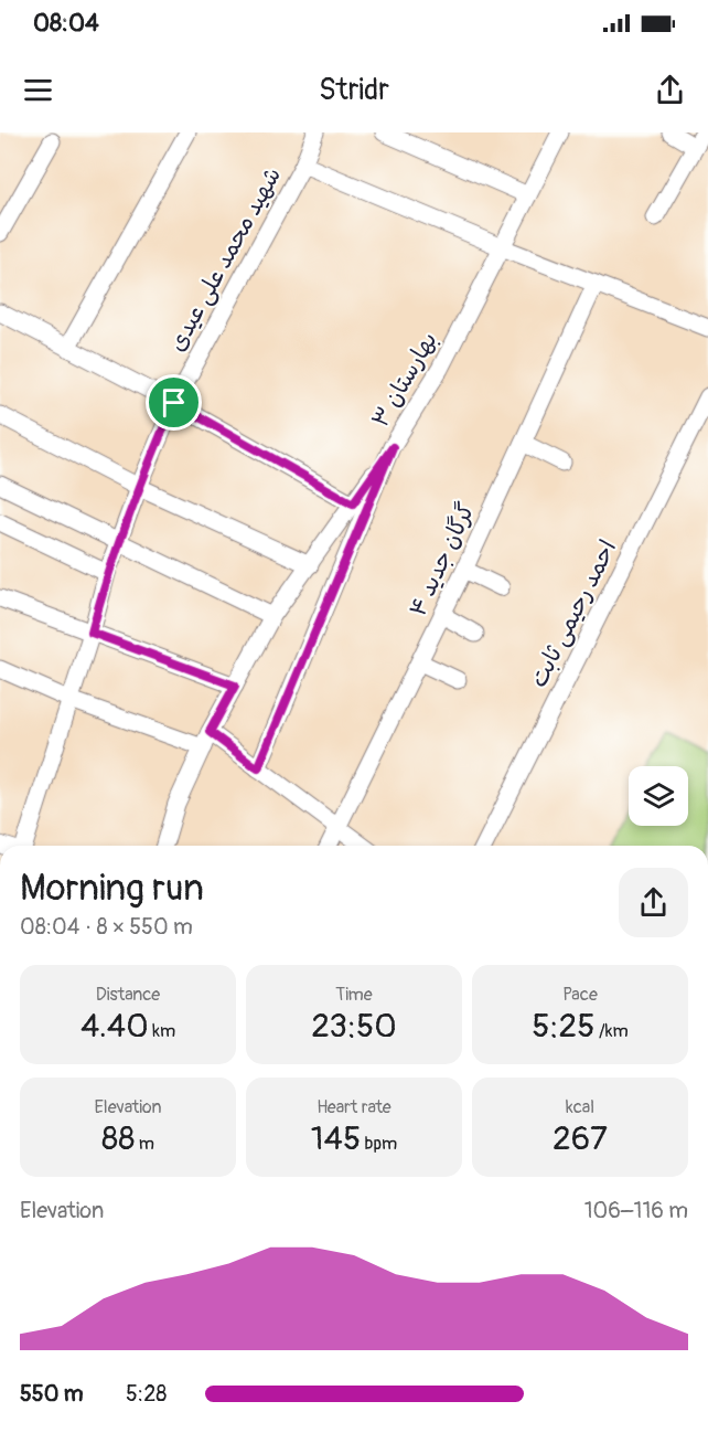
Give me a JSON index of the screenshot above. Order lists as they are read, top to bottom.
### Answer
{
  "streets": {
    "street": [
      "شهید محمد علی عیدی",
      "بهارستان ۳",
      "گرگان جدید ۴",
      "احمد رحیمی ثابت"
    ]
  },
  "page": {
    "status": "08:04",
    "header": "Stridr",
    "heading": ["Morning run", "08:04 · 8 × 550 m"],
    "stats": [
      ["Distance", "4.40 km"],
      ["Time", "23:50"],
      ["Pace", "5:25 /km"],
      ["Elevation", "88 m"],
      ["Heart rate", "145 bpm"],
      ["kcal", "267"]
    ],
    "chart": ["Elevation", "106–116 m"],
    "list": [
      {
        "name": "550 m",
        "note": "5:28"
      }
    ]
  }
}
